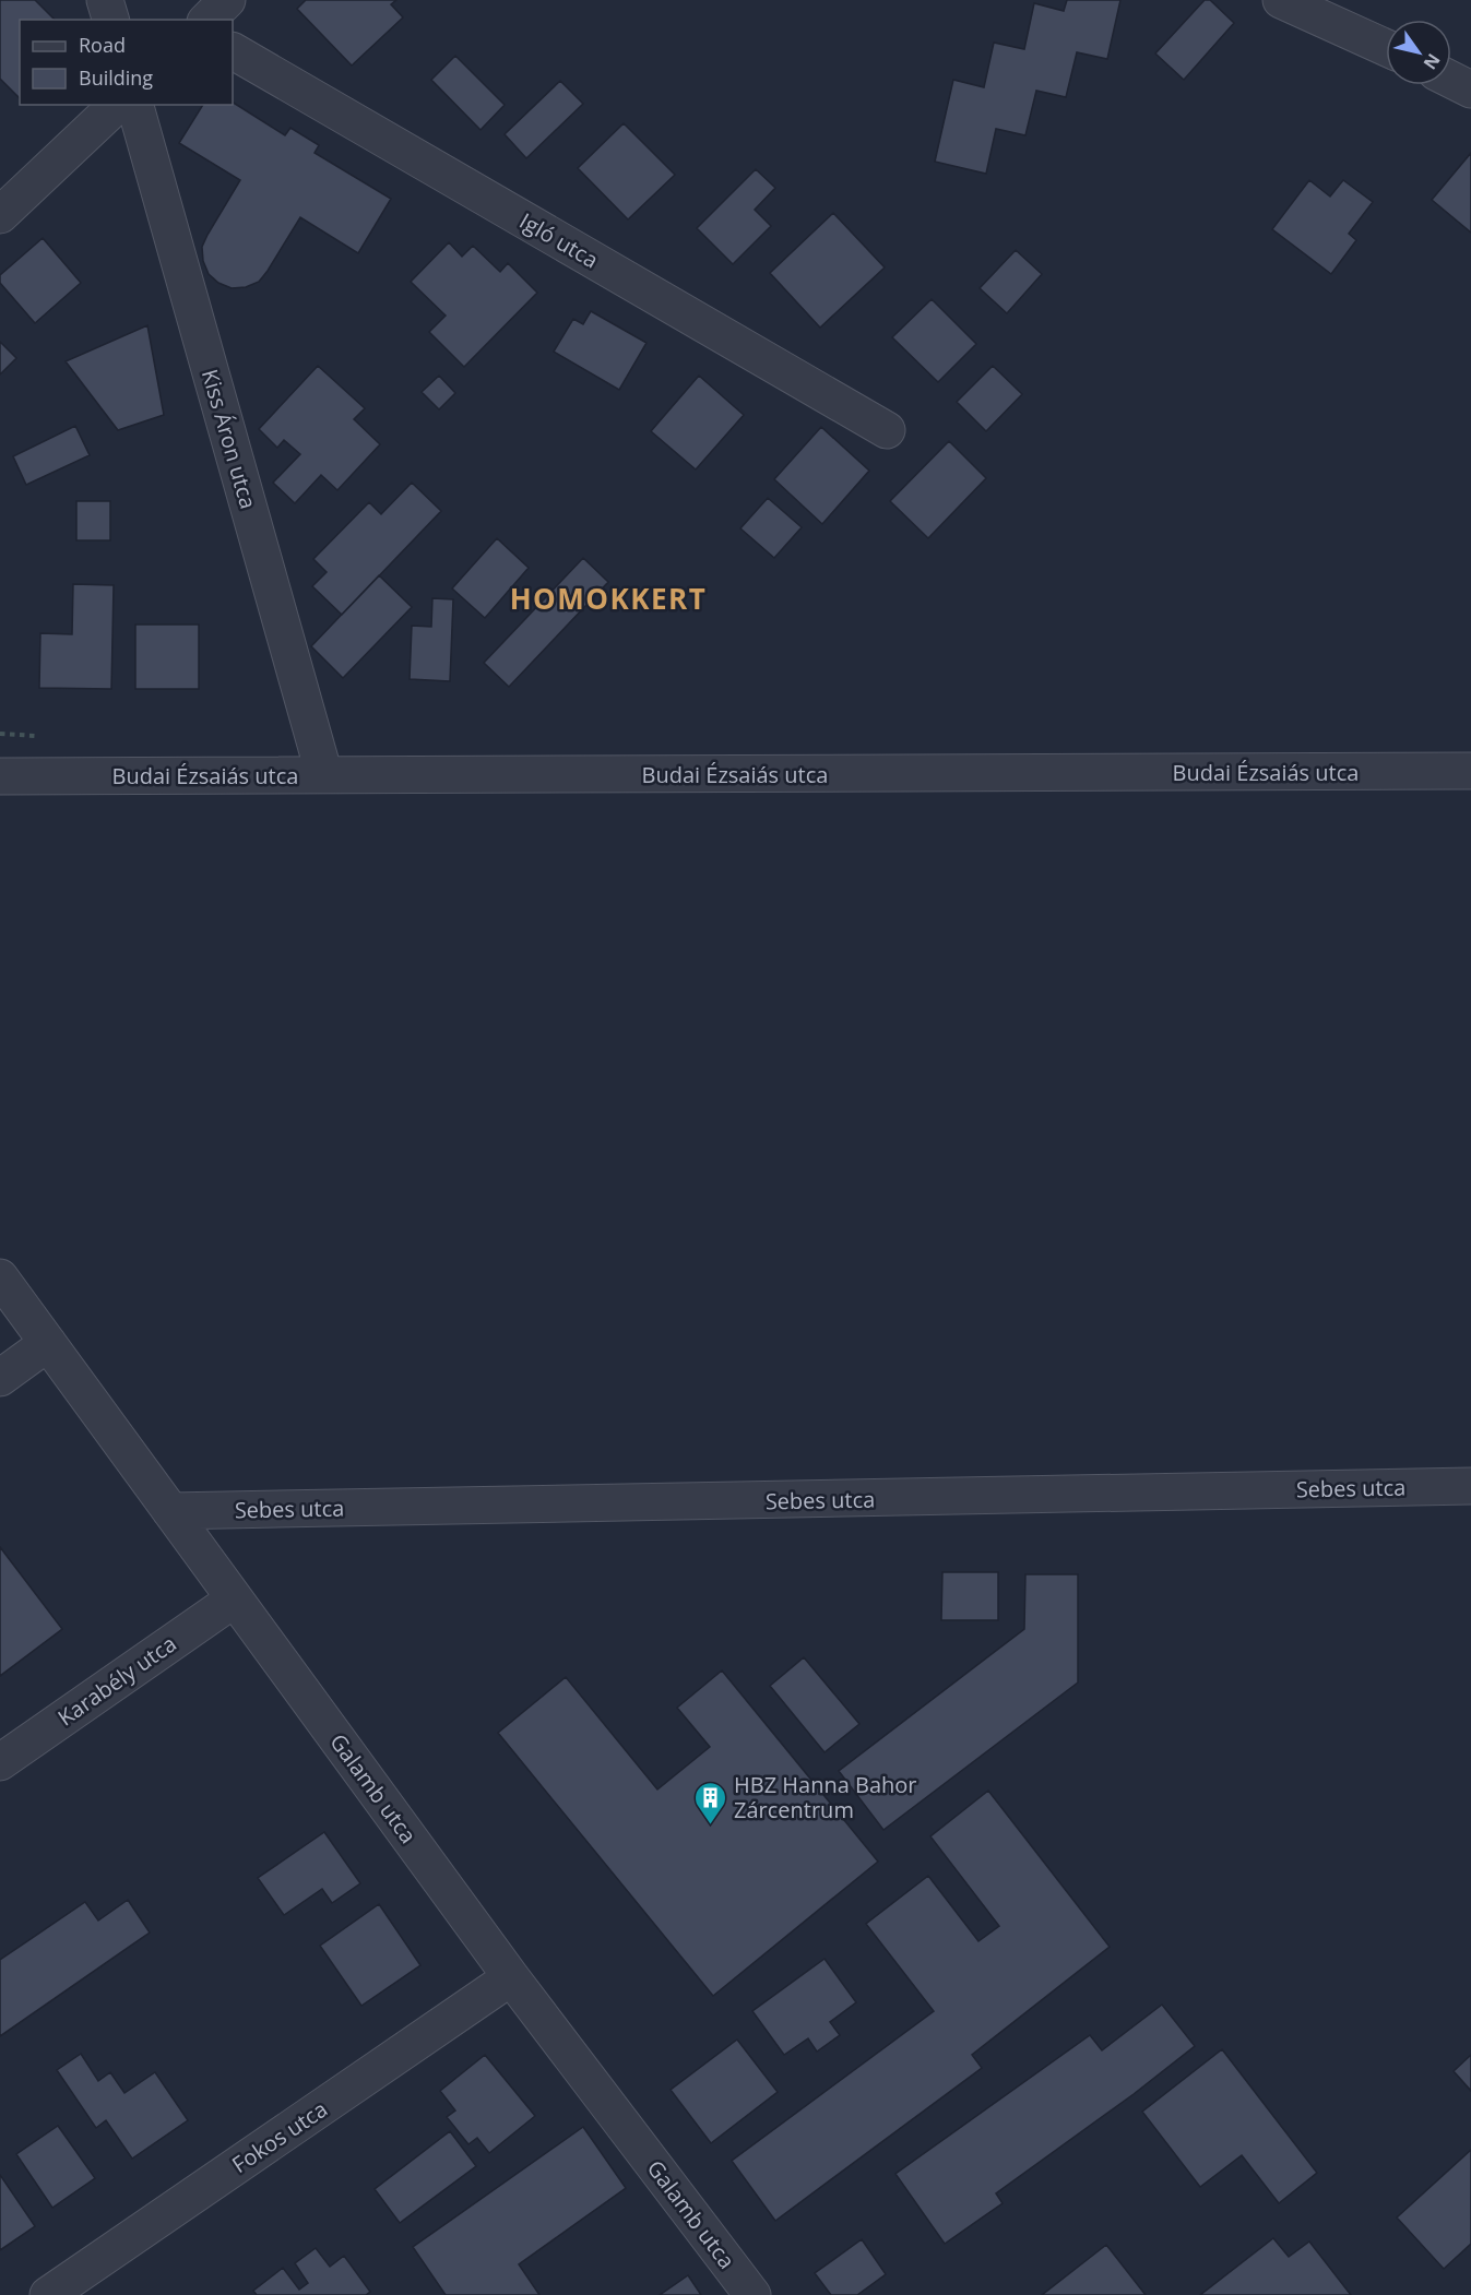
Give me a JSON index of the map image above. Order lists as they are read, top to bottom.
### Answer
{
  "streets": {
    "street": [
      "Igló utca",
      "Kiss Áron utca",
      "Budai Ézsaiás utca",
      "Sebes utca",
      "Karabély utca",
      "Galamb utca",
      "Fokos utca"
    ]
  },
  "crossings": [
    ["Kiss Áron utca", "Budai Ézsaiás utca"],
    ["Sebes utca", "Galamb utca"],
    ["Karabély utca", "Galamb utca"],
    ["Galamb utca", "Fokos utca"]
  ],
  "districts": ["HOMOKKERT"],
  "places": {
    "building": ["HBZ Hanna Bahor Zárcentrum"]
  },
  "legend": ["Road", "Building"],
  "north": "bottom right"
}
